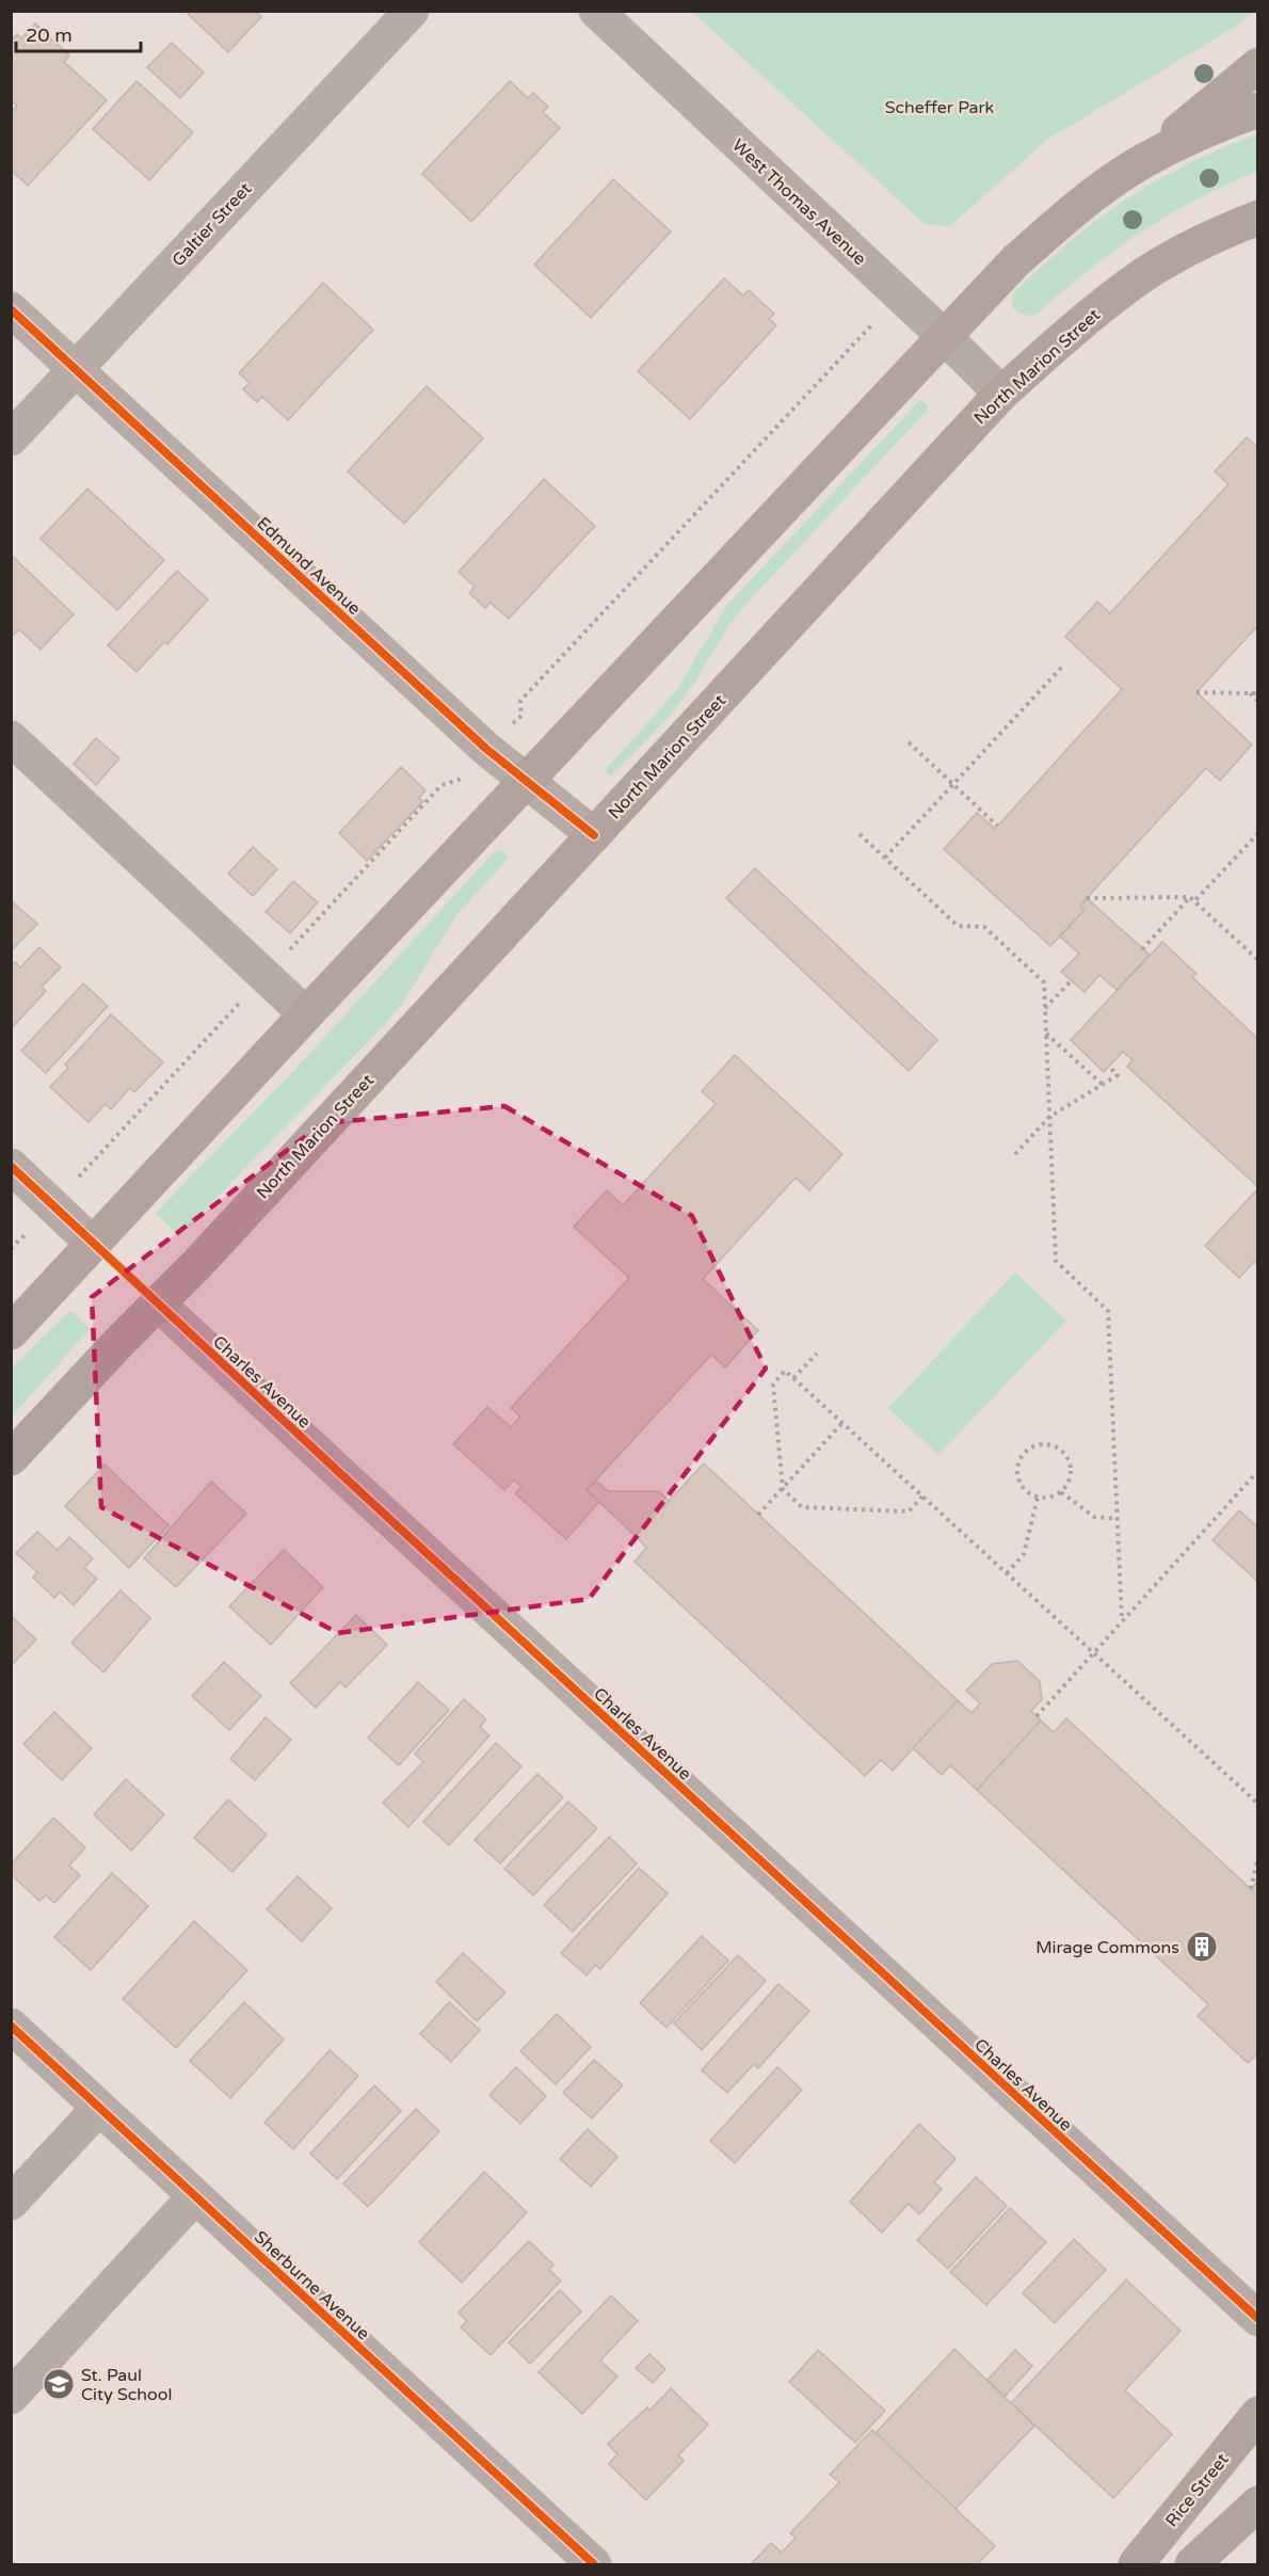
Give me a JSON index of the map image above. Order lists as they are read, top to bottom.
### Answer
{
  "streets": {
    "main road": ["North Marion Street", "Rice Street"],
    "street": [
      "West Thomas Avenue",
      "Galtier Street",
      "Edmund Avenue",
      "Charles Avenue",
      "Sherburne Avenue"
    ]
  },
  "crossings": [
    ["West Thomas Avenue", "North Marion Street"],
    ["Galtier Street", "Edmund Avenue"],
    ["North Marion Street", "Edmund Avenue"],
    ["North Marion Street", "Charles Avenue"]
  ],
  "parks": ["Scheffer Park"],
  "places": {
    "building": ["Mirage Commons"],
    "school or university": ["St. Paul City School"]
  },
  "scale_bar": "20 m"
}
